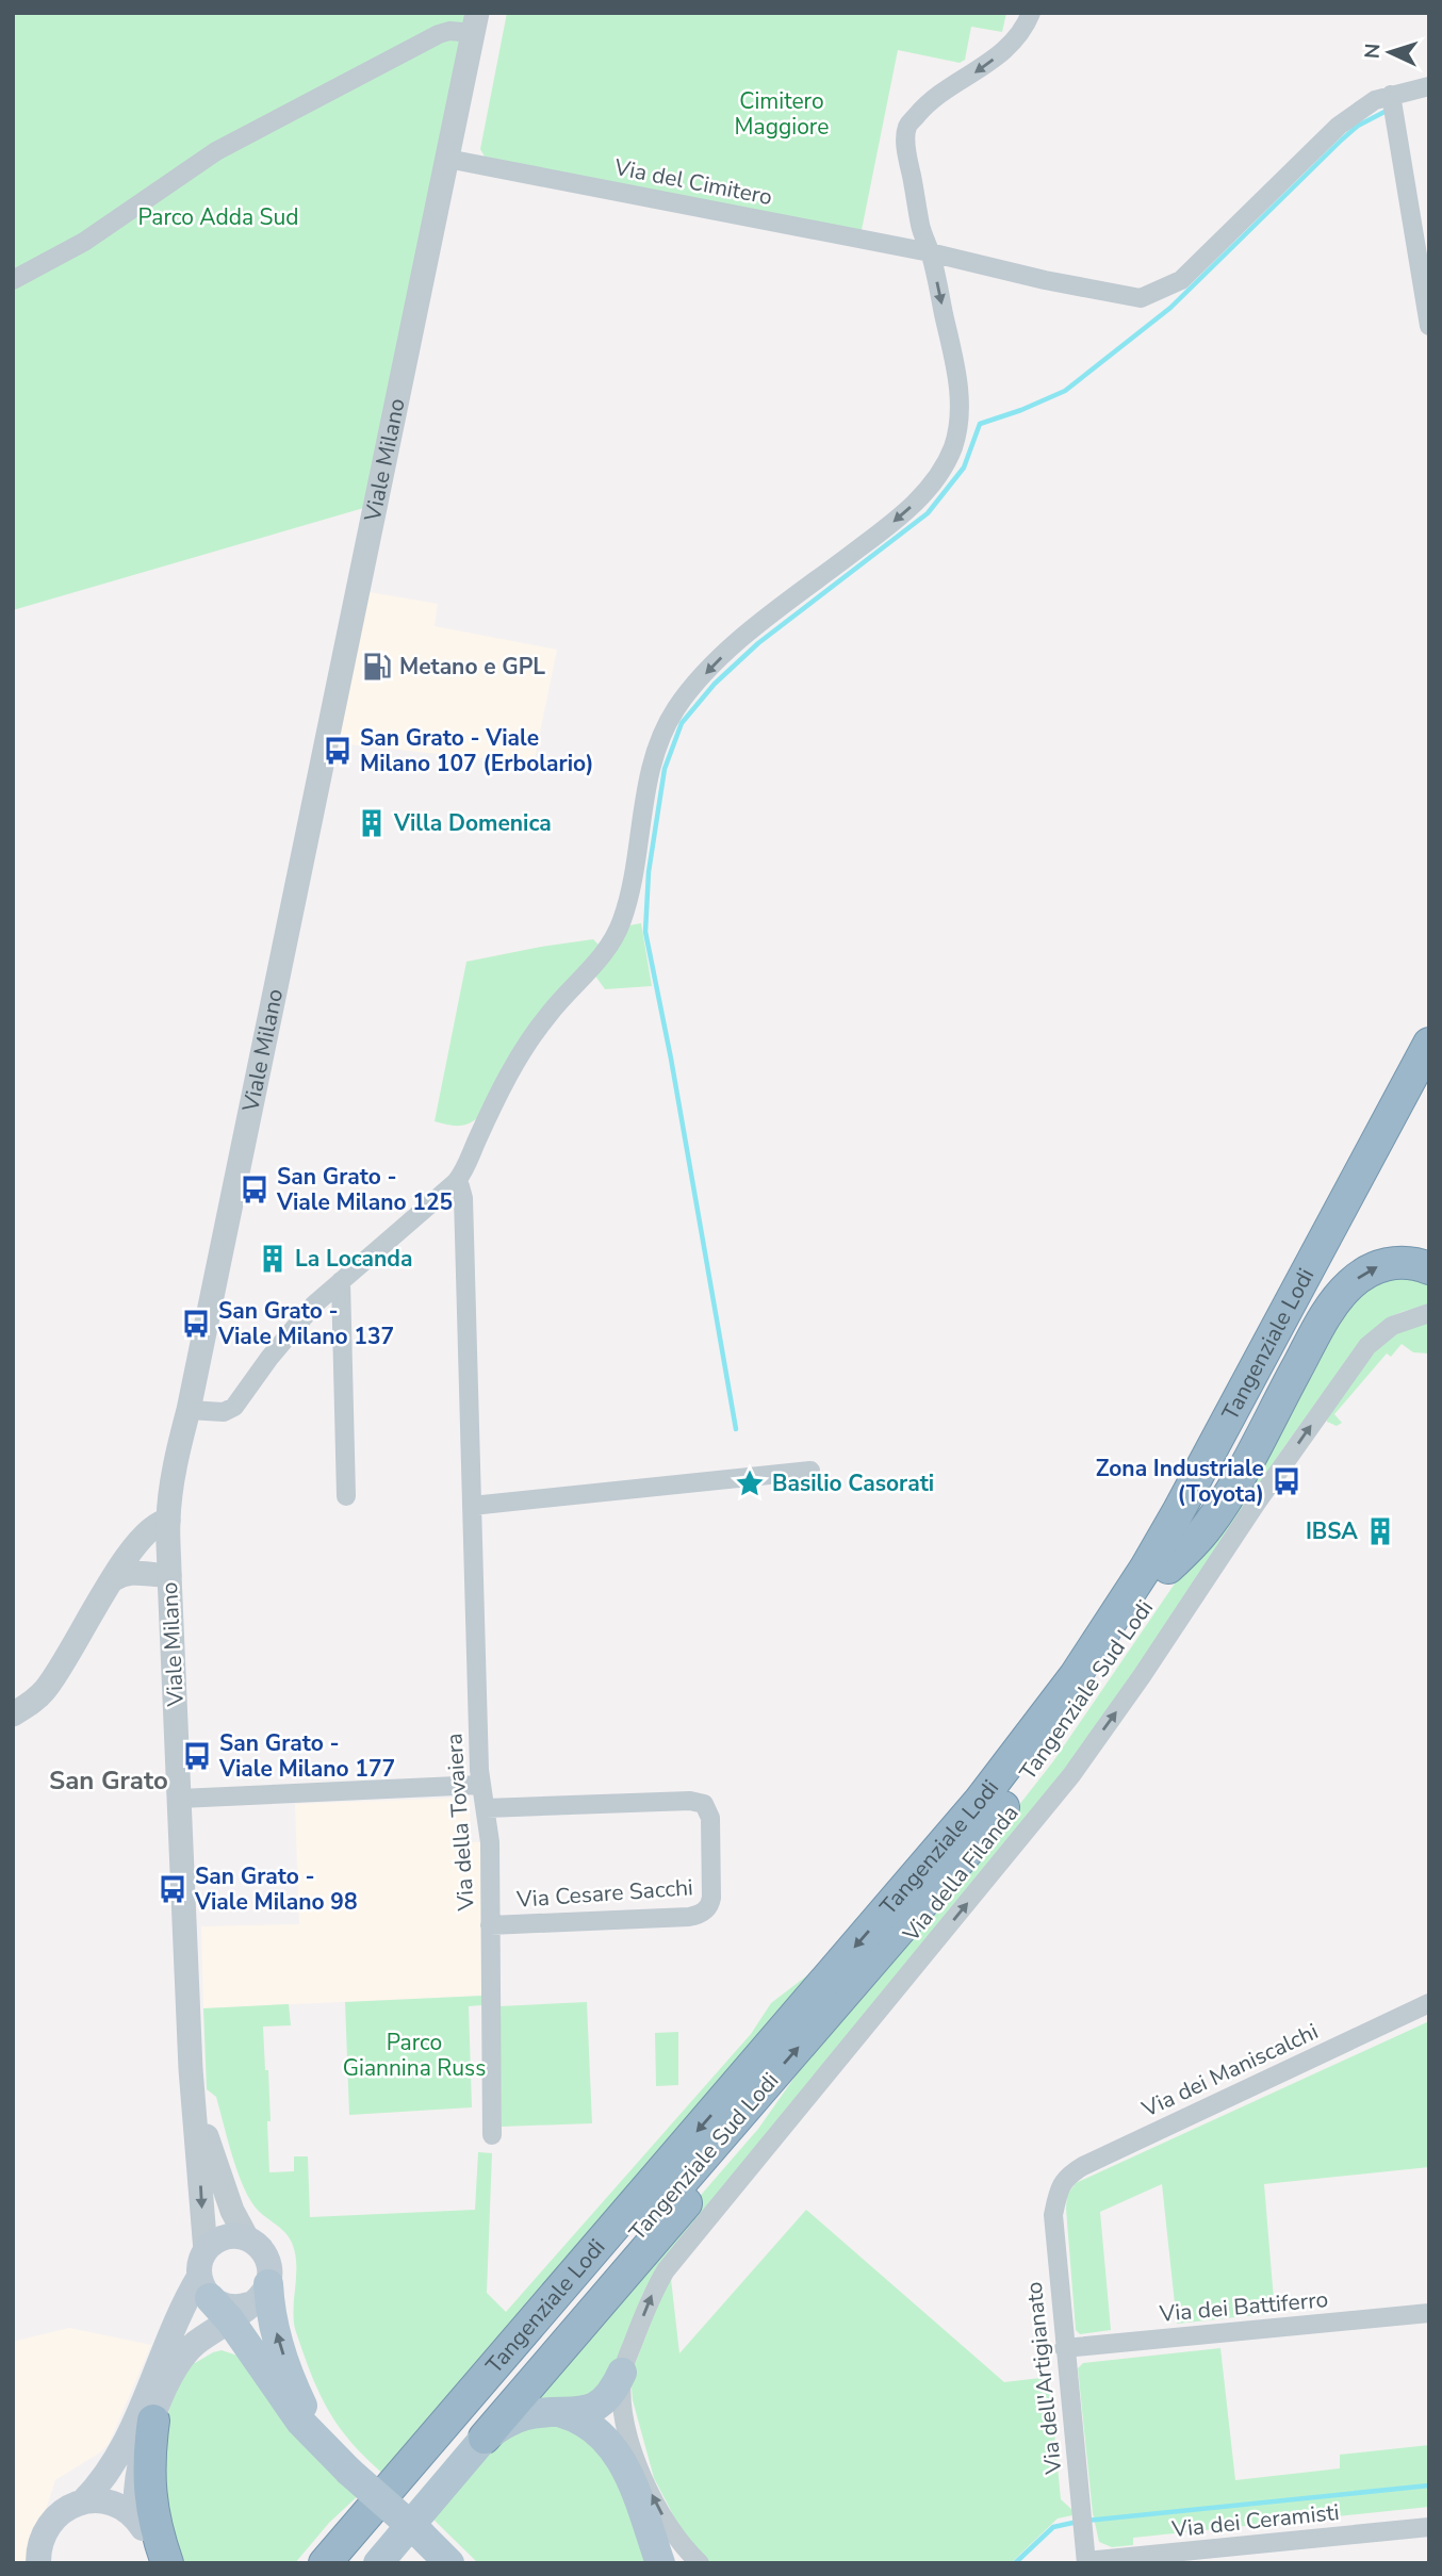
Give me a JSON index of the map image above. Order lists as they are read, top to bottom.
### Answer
{
  "streets": {
    "highway": ["Tangenziale Lodi", "Tangenziale Sud Lodi"],
    "street": [
      "Via del Cimitero",
      "Viale Milano",
      "Via della Tovaiera",
      "Via della Filanda",
      "Via Cesare Sacchi",
      "Via dei Maniscalchi",
      "Via dei Battiferro",
      "Via dell'Artigianato",
      "Via dei Ceramisti"
    ]
  },
  "crossings": [
    ["Via del Cimitero", "Viale Milano"],
    ["Tangenziale Lodi", "Tangenziale Sud Lodi"],
    ["Via della Tovaiera", "Via Cesare Sacchi"],
    ["Via dei Maniscalchi", "Via dell'Artigianato"],
    ["Via dei Battiferro", "Via dell'Artigianato"],
    ["Via dell'Artigianato", "Via dei Ceramisti"]
  ],
  "one_way": ["Tangenziale Sud Lodi", "Via della Filanda"],
  "districts": ["San Grato"],
  "parks": ["Cimitero Maggiore", "Parco Adda Sud", "Parco Giannina Russ"],
  "places": {
    "fuel station": ["Metano e GPL"],
    "bus stop": [
      "San Grato - Viale Milano 107 (Erbolario)",
      "San Grato - Viale Milano 125",
      "San Grato - Viale Milano 137",
      "Zona Industriale (Toyota)",
      "San Grato - Viale Milano 177",
      "San Grato - Viale Milano 98"
    ],
    "building": ["Villa Domenica", "La Locanda", "IBSA"],
    "place": ["Basilio Casorati"]
  },
  "north": "left"
}
